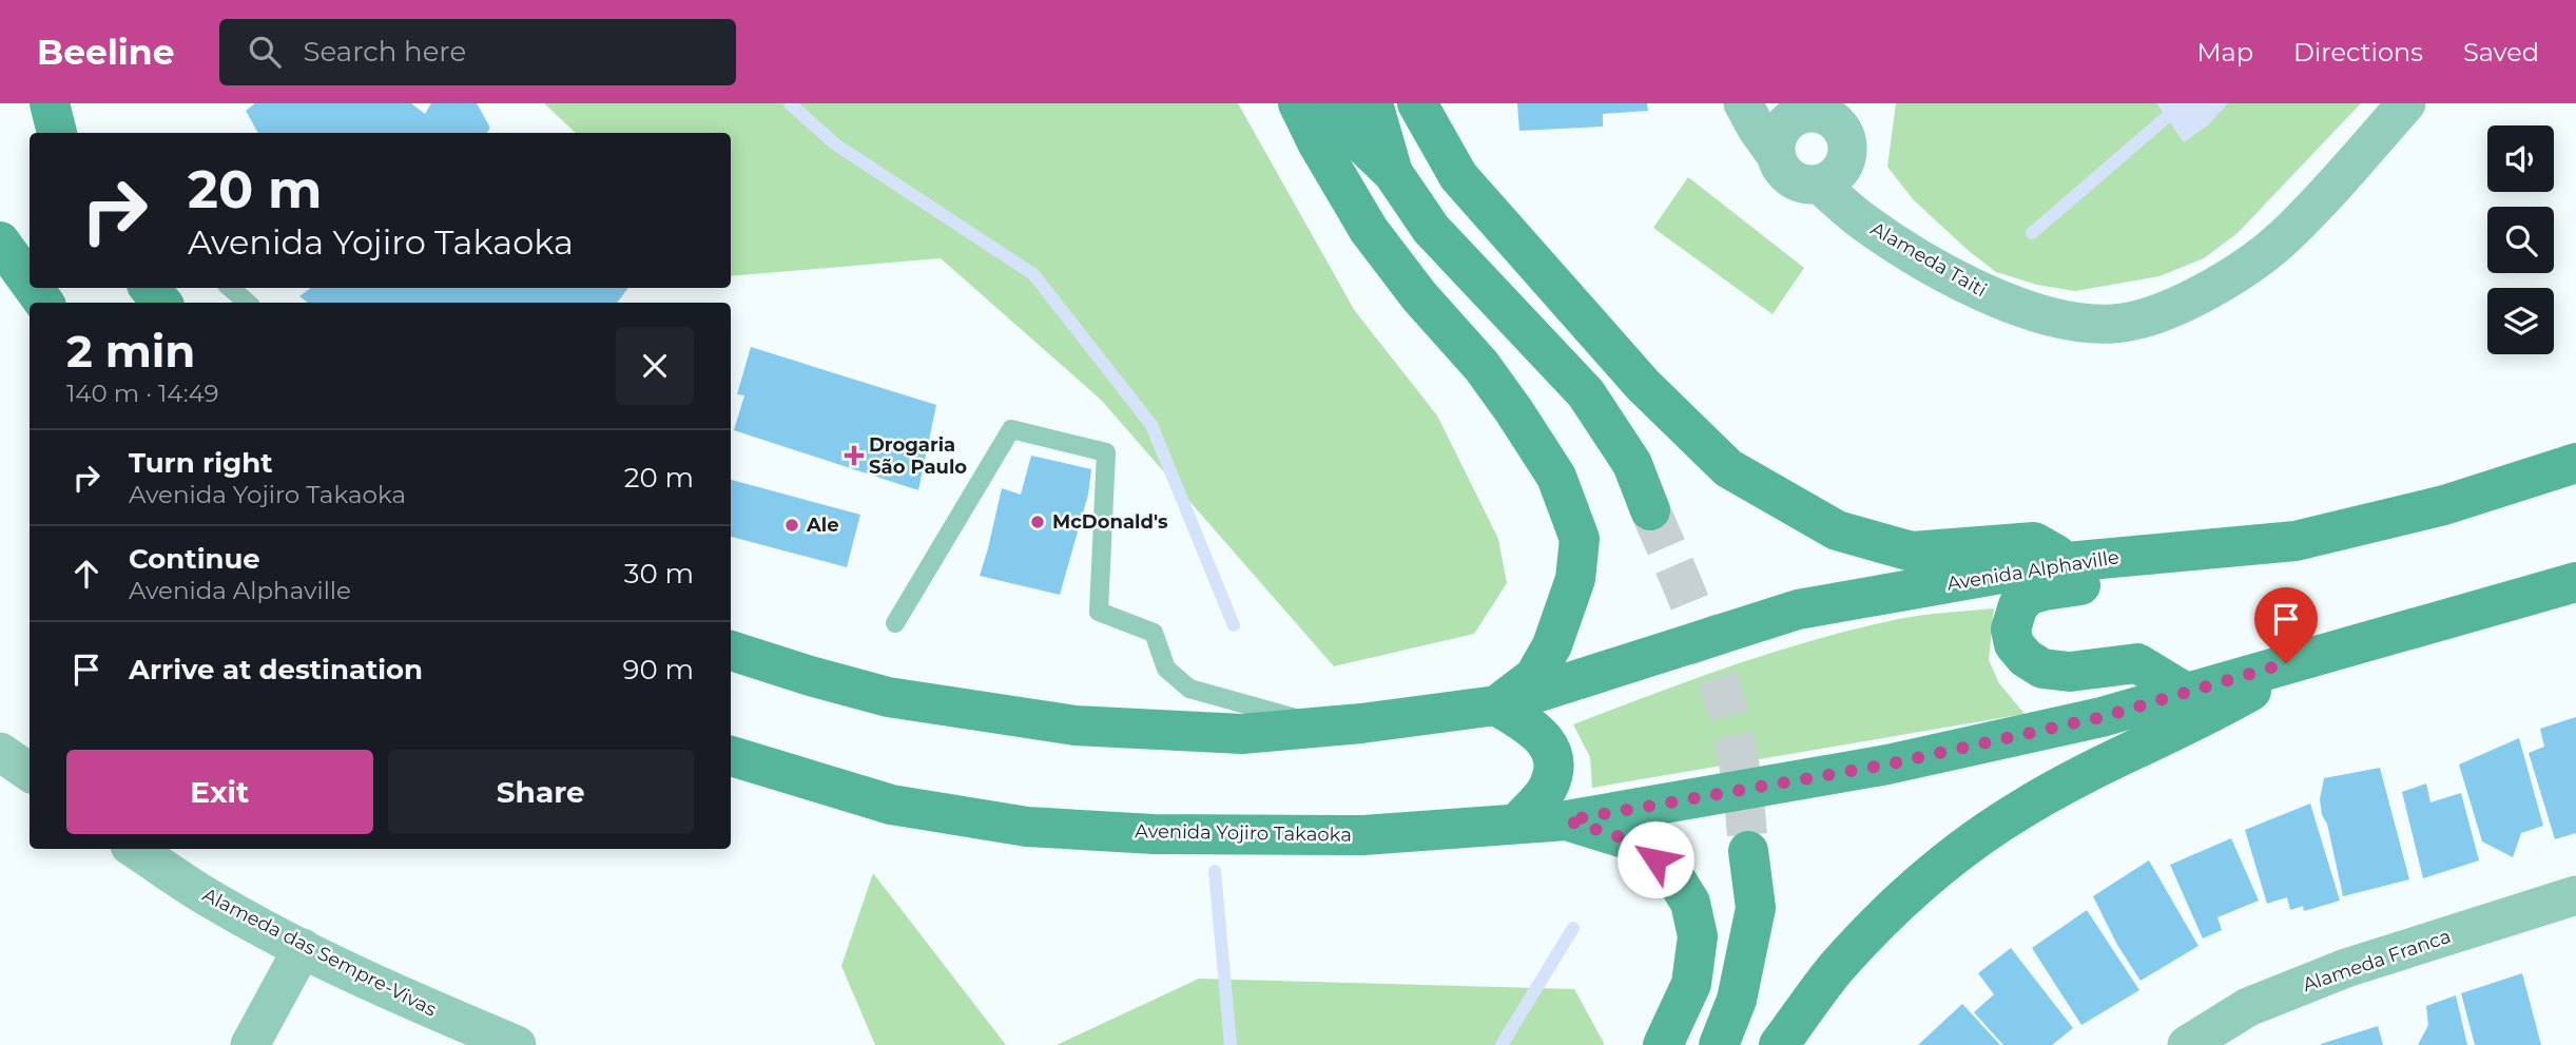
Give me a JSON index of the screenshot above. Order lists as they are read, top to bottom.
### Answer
{
  "streets": {
    "main road": ["Avenida Alphaville", "Avenida Yojiro Takaoka"],
    "street": ["Alameda Taiti", "Alameda das Sempre-Vivas", "Alameda Franca"]
  },
  "places": {
    "health": ["Drogaria São Paulo"],
    "other": ["McDonald's", "Ale"]
  },
  "page": {
    "header": "Beeline",
    "search": "Search here",
    "nav": ["Map", "Directions", "Saved"],
    "turn": ["20 m", "Avenida Yojiro Takaoka"],
    "heading": ["2 min", "140 m · 14:49"],
    "list": [
      {
        "name": "Turn right",
        "note": "Avenida Yojiro Takaoka",
        "value": "20 m"
      },
      {
        "name": "Continue",
        "note": "Avenida Alphaville",
        "value": "30 m"
      },
      {
        "name": "Arrive at destination",
        "value": "90 m"
      }
    ],
    "buttons": ["Exit", "Share"]
  }
}
